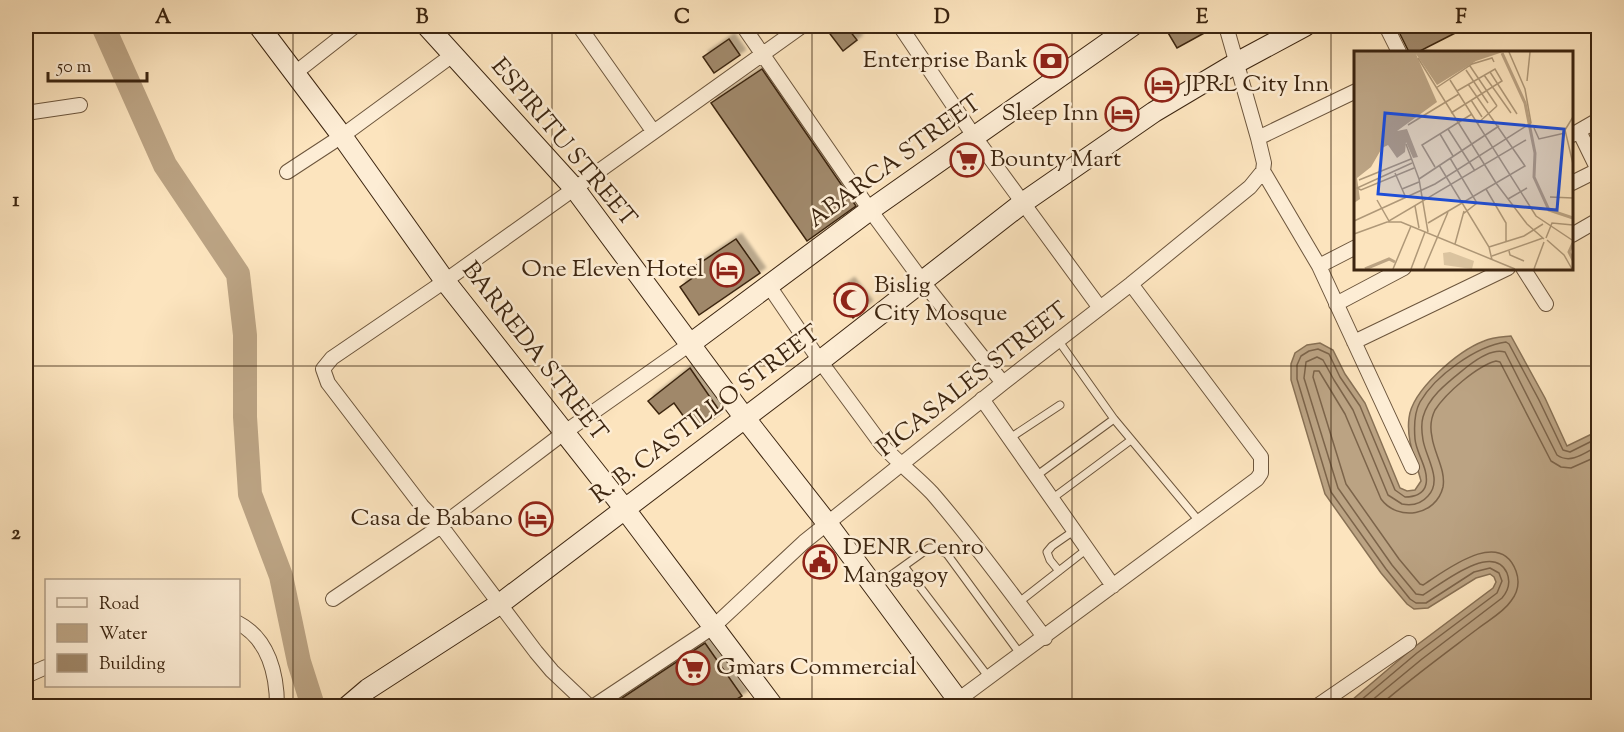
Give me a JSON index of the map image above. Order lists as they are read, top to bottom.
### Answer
{
  "streets": {
    "street": [
      "ESPIRITU STREET",
      "ABARCA STREET",
      "BARREDA STREET",
      "PICASALES STREET",
      "R. B. CASTILLO STREET"
    ]
  },
  "crossings": [
    ["ESPIRITU STREET", "ABARCA STREET"],
    ["ESPIRITU STREET", "PICASALES STREET"],
    ["ESPIRITU STREET", "R. B. CASTILLO STREET"],
    ["BARREDA STREET", "PICASALES STREET"],
    ["BARREDA STREET", "R. B. CASTILLO STREET"]
  ],
  "places": {
    "bank": ["Enterprise Bank"],
    "hotel": [
      "JPRL City Inn",
      "Sleep Inn",
      "One Eleven Hotel",
      "Casa de Babano"
    ],
    "supermarket": ["Bounty Mart", "Gmars Commercial"],
    "mosque": ["Bislig City Mosque"],
    "public building": ["DENR Cenro Mangagoy"]
  },
  "legend": ["Road", "Water", "Building"],
  "scale_bar": "50 m",
  "grid": {
    "columns": [
      "A",
      "B",
      "C",
      "D",
      "E",
      "F"
    ],
    "rows": ["1", "2"]
  }
}
